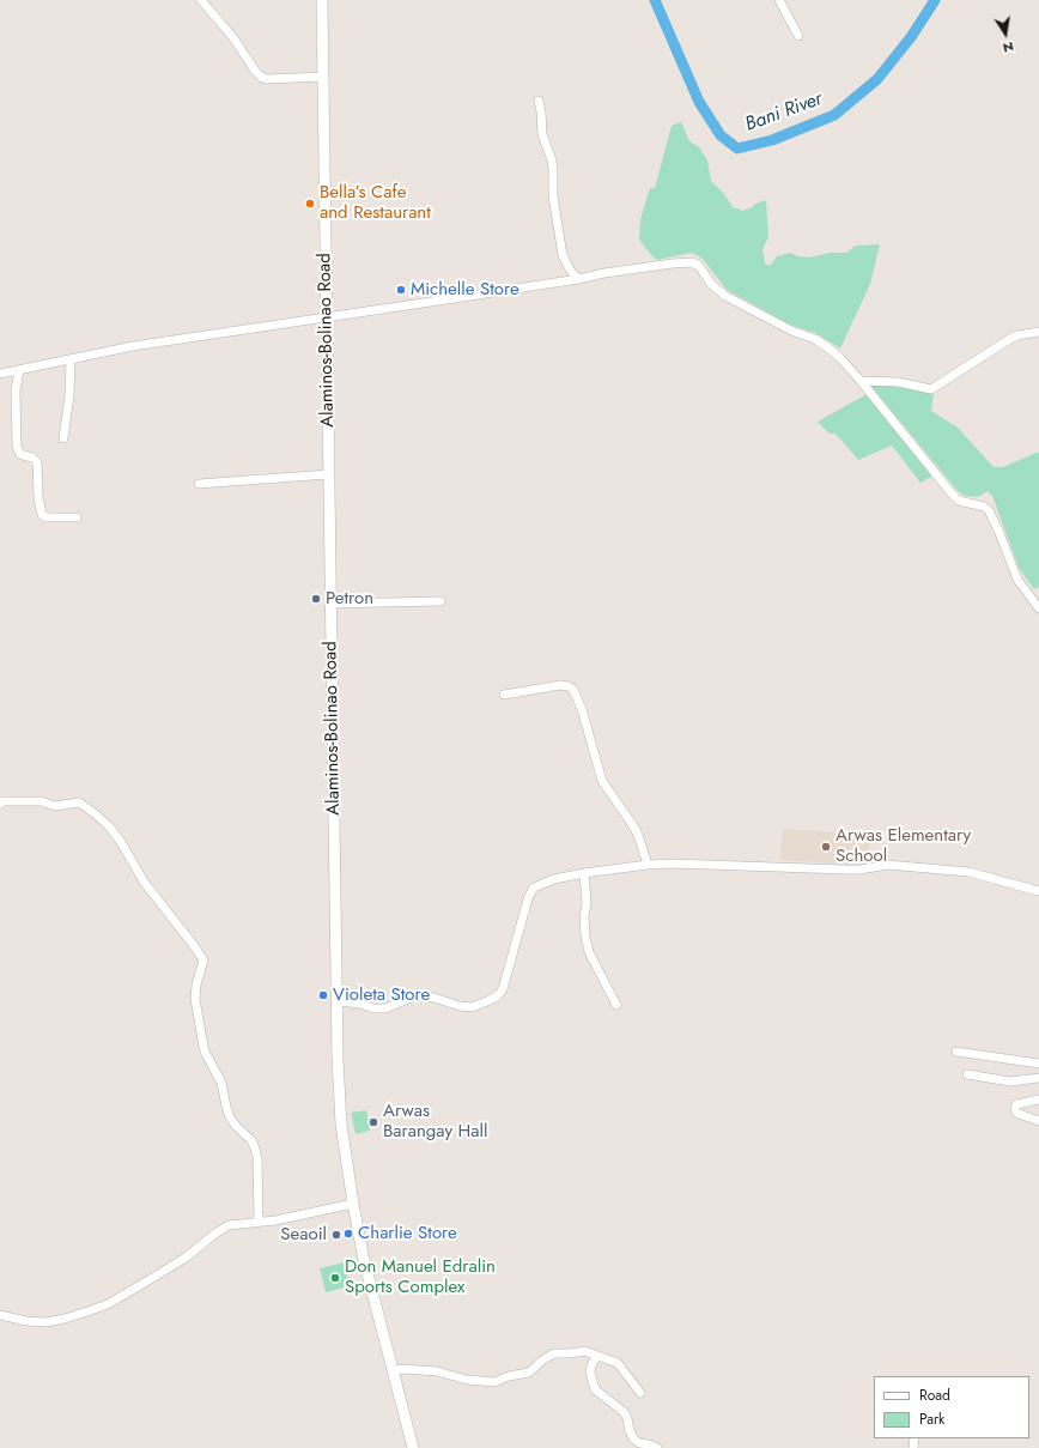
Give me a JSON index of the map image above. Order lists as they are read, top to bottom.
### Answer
{
  "streets": {
    "main road": ["Alaminos-Bolinao Road"]
  },
  "water": ["Bani River"],
  "places": [
    "Bella’s Cafe and Restaurant",
    "Michelle Store",
    "Petron",
    "Arwas Elementary School",
    "Violeta Store",
    "Arwas Barangay Hall",
    "Charlie Store",
    "Seaoil",
    "Don Manuel Edralin Sports Complex"
  ],
  "legend": ["Road", "Park"],
  "north": "bottom"
}
